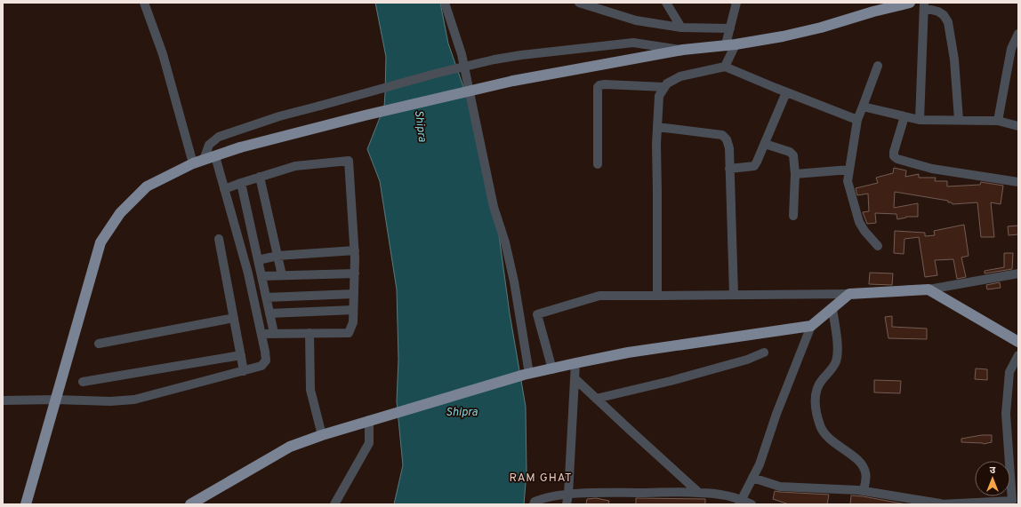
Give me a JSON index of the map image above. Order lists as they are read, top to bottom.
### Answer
{
  "districts": ["RAM GHAT"],
  "water": ["Shipra"],
  "north": "top"
}
